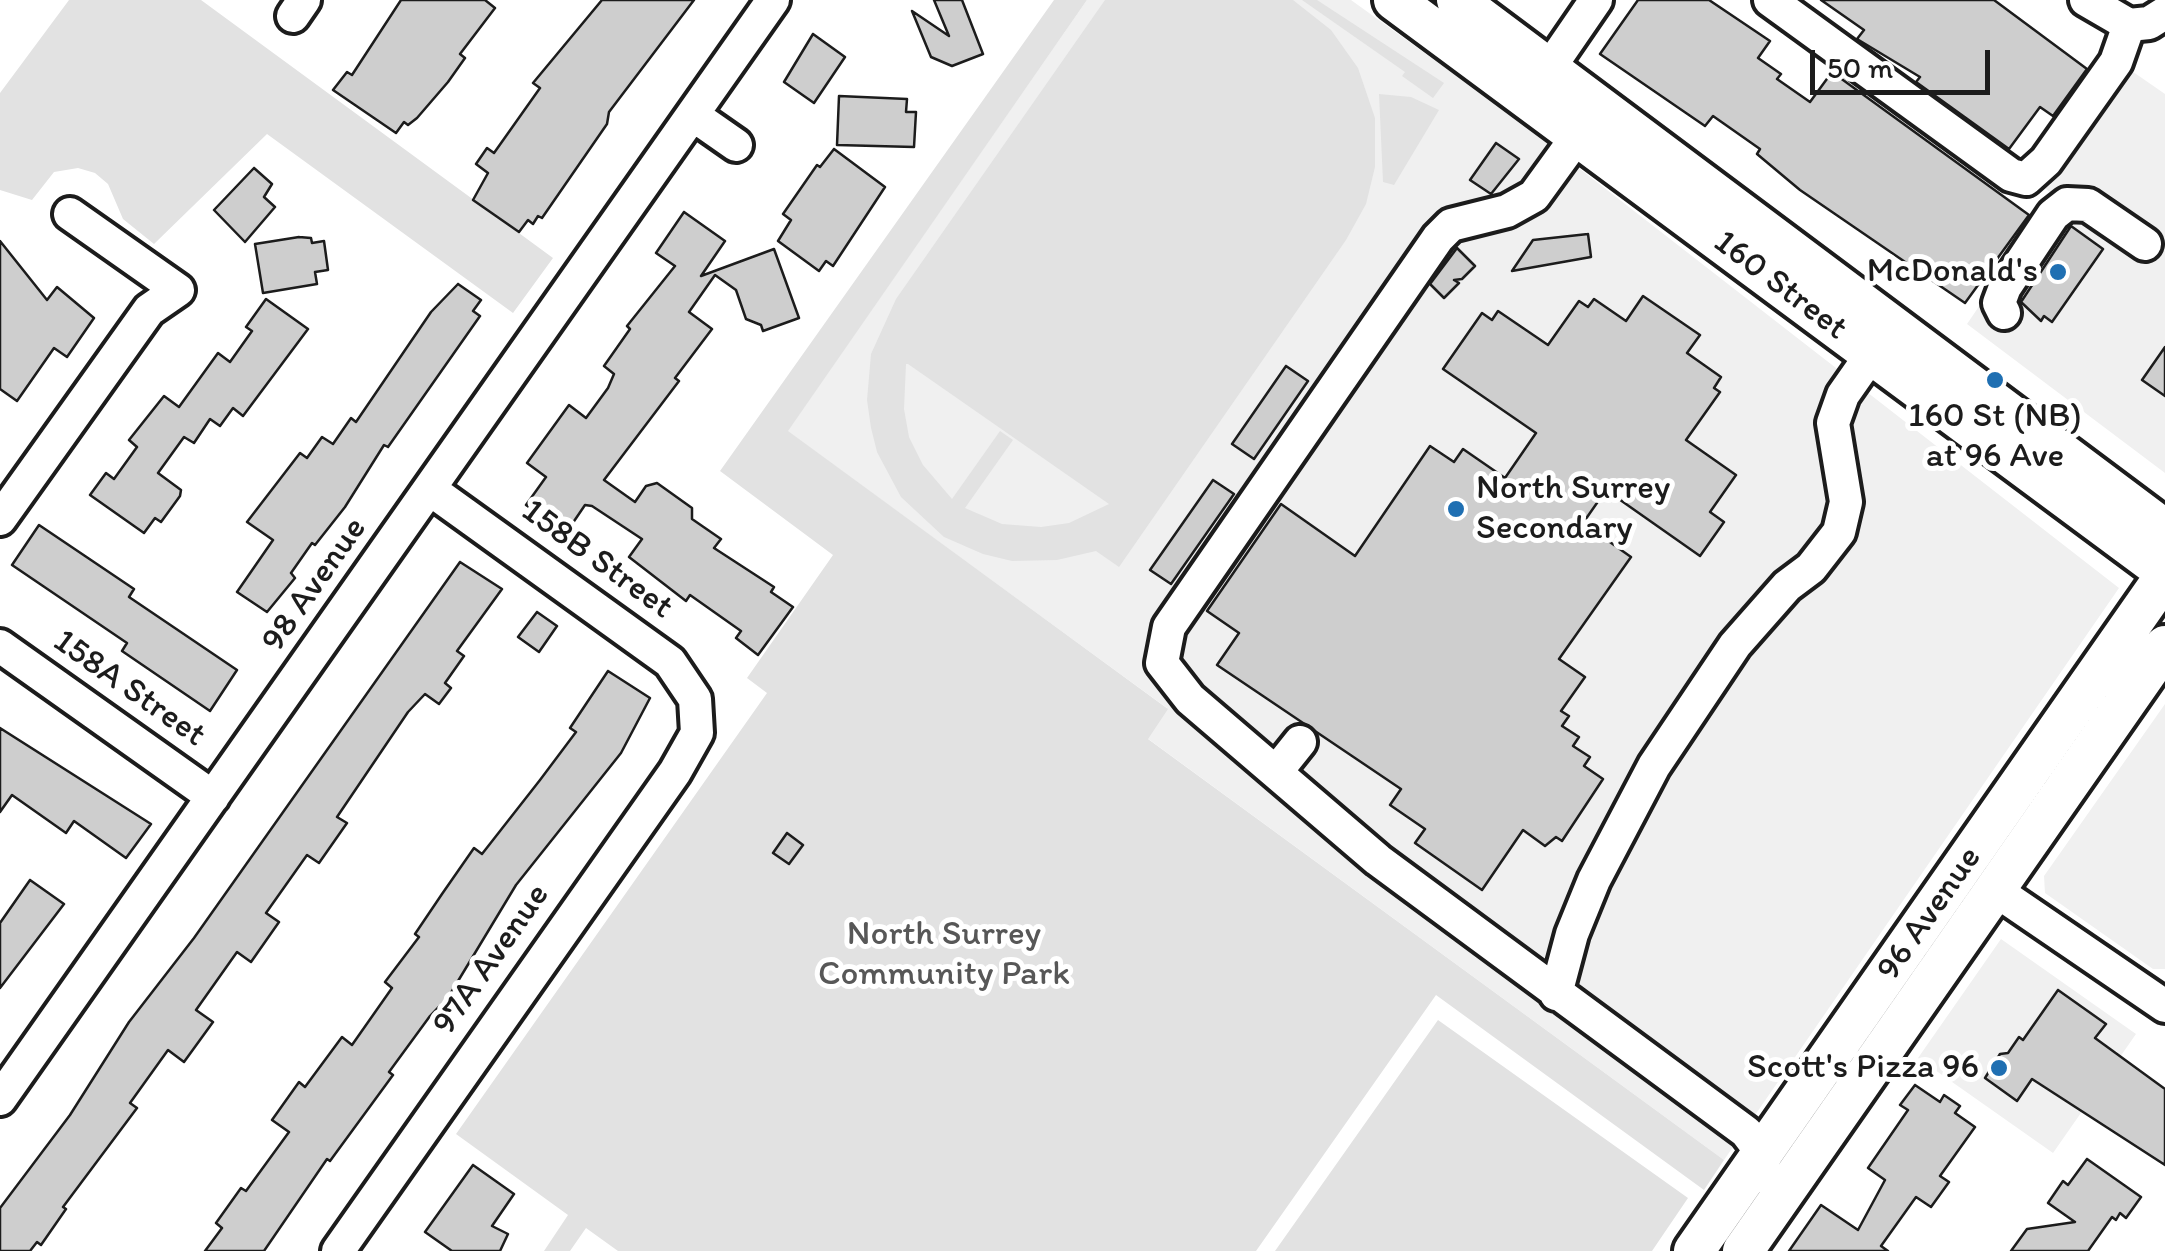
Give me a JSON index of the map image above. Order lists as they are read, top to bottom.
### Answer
{
  "streets": {
    "main road": ["160 Street", "96 Avenue"],
    "street": [
      "158B Street",
      "98 Avenue",
      "158A Street",
      "97A Avenue"
    ]
  },
  "crossings": [
    ["160 Street", "96 Avenue"],
    ["158B Street", "98 Avenue"],
    ["158B Street", "97A Avenue"],
    ["98 Avenue", "158A Street"]
  ],
  "parks": ["North Surrey Community Park"],
  "places": [
    "McDonald's",
    "160 St (NB) at 96 Ave",
    "North Surrey Secondary",
    "Scott's Pizza 96"
  ],
  "scale_bar": "50 m"
}
